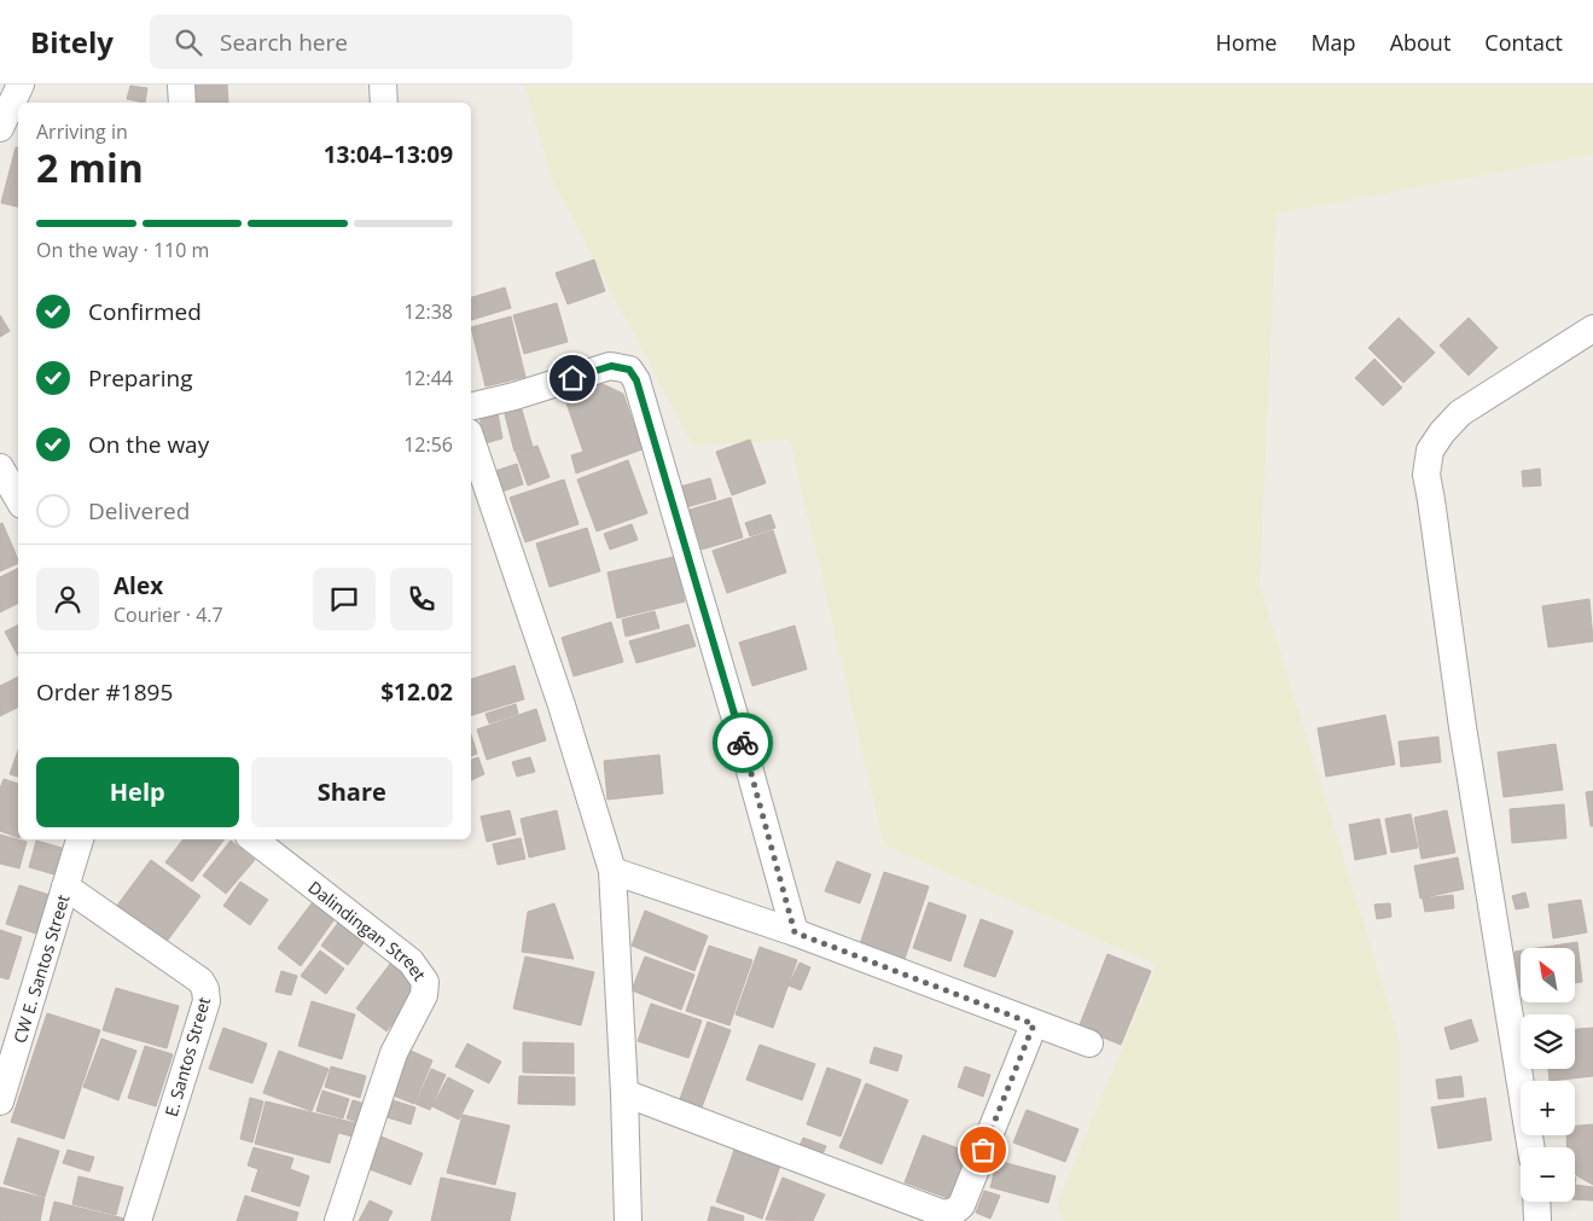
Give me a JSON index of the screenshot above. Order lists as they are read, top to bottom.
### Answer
{
  "streets": {
    "street": ["Dalindingan Street", "CW E. Santos Street", "E. Santos Street"]
  },
  "crossings": [
    ["CW E. Santos Street", "E. Santos Street"]
  ],
  "north": "top left",
  "page": {
    "header": "Bitely",
    "search": "Search here",
    "nav": [
      "Home",
      "Map",
      "About",
      "Contact"
    ],
    "heading": ["2 min", "Arriving in", "13:04–13:09"],
    "panel": [
      "Alex",
      "Courier · 4.7",
      "Order #1895",
      "$12.02"
    ],
    "bar": "On the way · 110 m",
    "list": [
      ["Confirmed", "12:38"],
      ["Preparing", "12:44"],
      ["On the way", "12:56"],
      "Delivered"
    ],
    "buttons": ["Help", "Share"],
    "map_buttons": ["+", "−"]
  }
}
